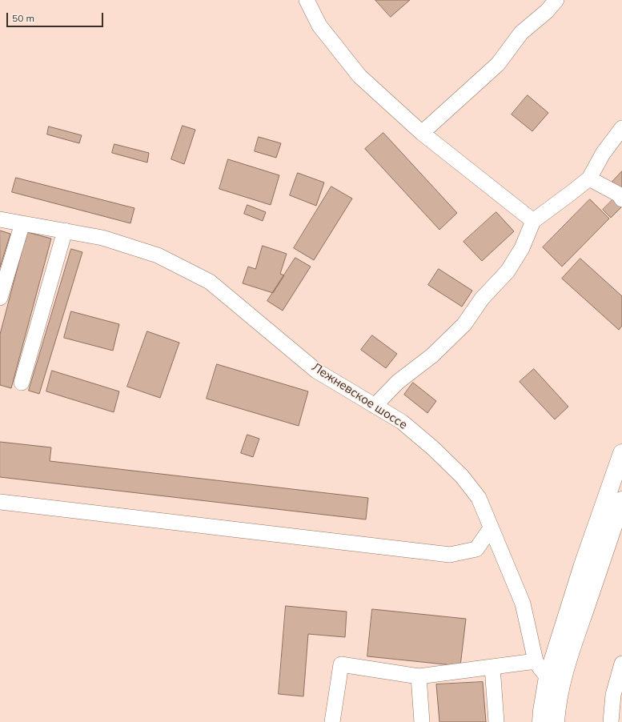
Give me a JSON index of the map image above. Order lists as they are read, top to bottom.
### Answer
{
  "streets": {
    "street": ["Лежневское шоссе"]
  },
  "scale_bar": "50 m"
}
